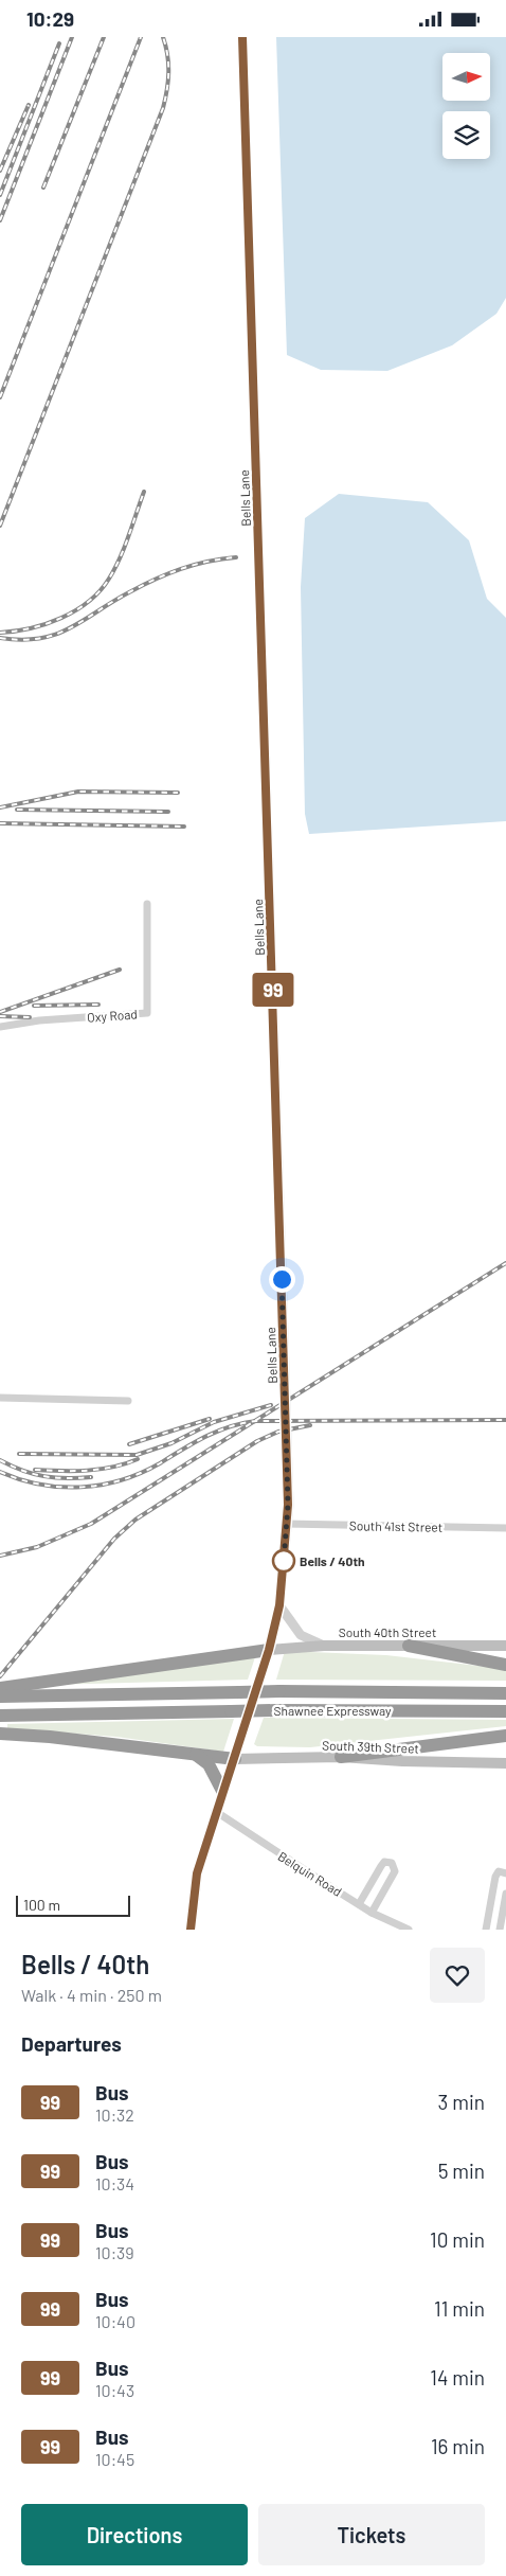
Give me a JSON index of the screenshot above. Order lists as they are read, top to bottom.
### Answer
{
  "streets": {
    "highway": ["Shawnee Expressway"],
    "main road": ["Bells Lane", "South 40th Street", "South 39th Street"],
    "street": ["Oxy Road", "South 41st Street", "Belquin Road"]
  },
  "crossings": [
    ["Bells Lane", "South 41st Street"],
    ["Bells Lane", "South 40th Street"],
    ["Bells Lane", "South 39th Street"],
    ["Bells Lane", "Belquin Road"]
  ],
  "places": ["Bells / 40th"],
  "lines": ["bus line 99"],
  "scale_bar": "100 m",
  "north": "right",
  "page": {
    "status": "10:29",
    "on_map": "99",
    "scale": "100 m",
    "heading": [
      ["Bells / 40th", "Walk · 4 min · 250 m"],
      "Departures"
    ],
    "list": [
      {
        "mark": "99",
        "name": "Bus",
        "note": "10:32",
        "value": "3 min"
      },
      {
        "mark": "99",
        "name": "Bus",
        "note": "10:34",
        "value": "5 min"
      },
      {
        "mark": "99",
        "name": "Bus",
        "note": "10:39",
        "value": "10 min"
      },
      {
        "mark": "99",
        "name": "Bus",
        "note": "10:40",
        "value": "11 min"
      },
      {
        "mark": "99",
        "name": "Bus",
        "note": "10:43",
        "value": "14 min"
      },
      {
        "mark": "99",
        "name": "Bus",
        "note": "10:45",
        "value": "16 min"
      }
    ],
    "buttons": ["Directions", "Tickets"]
  }
}
